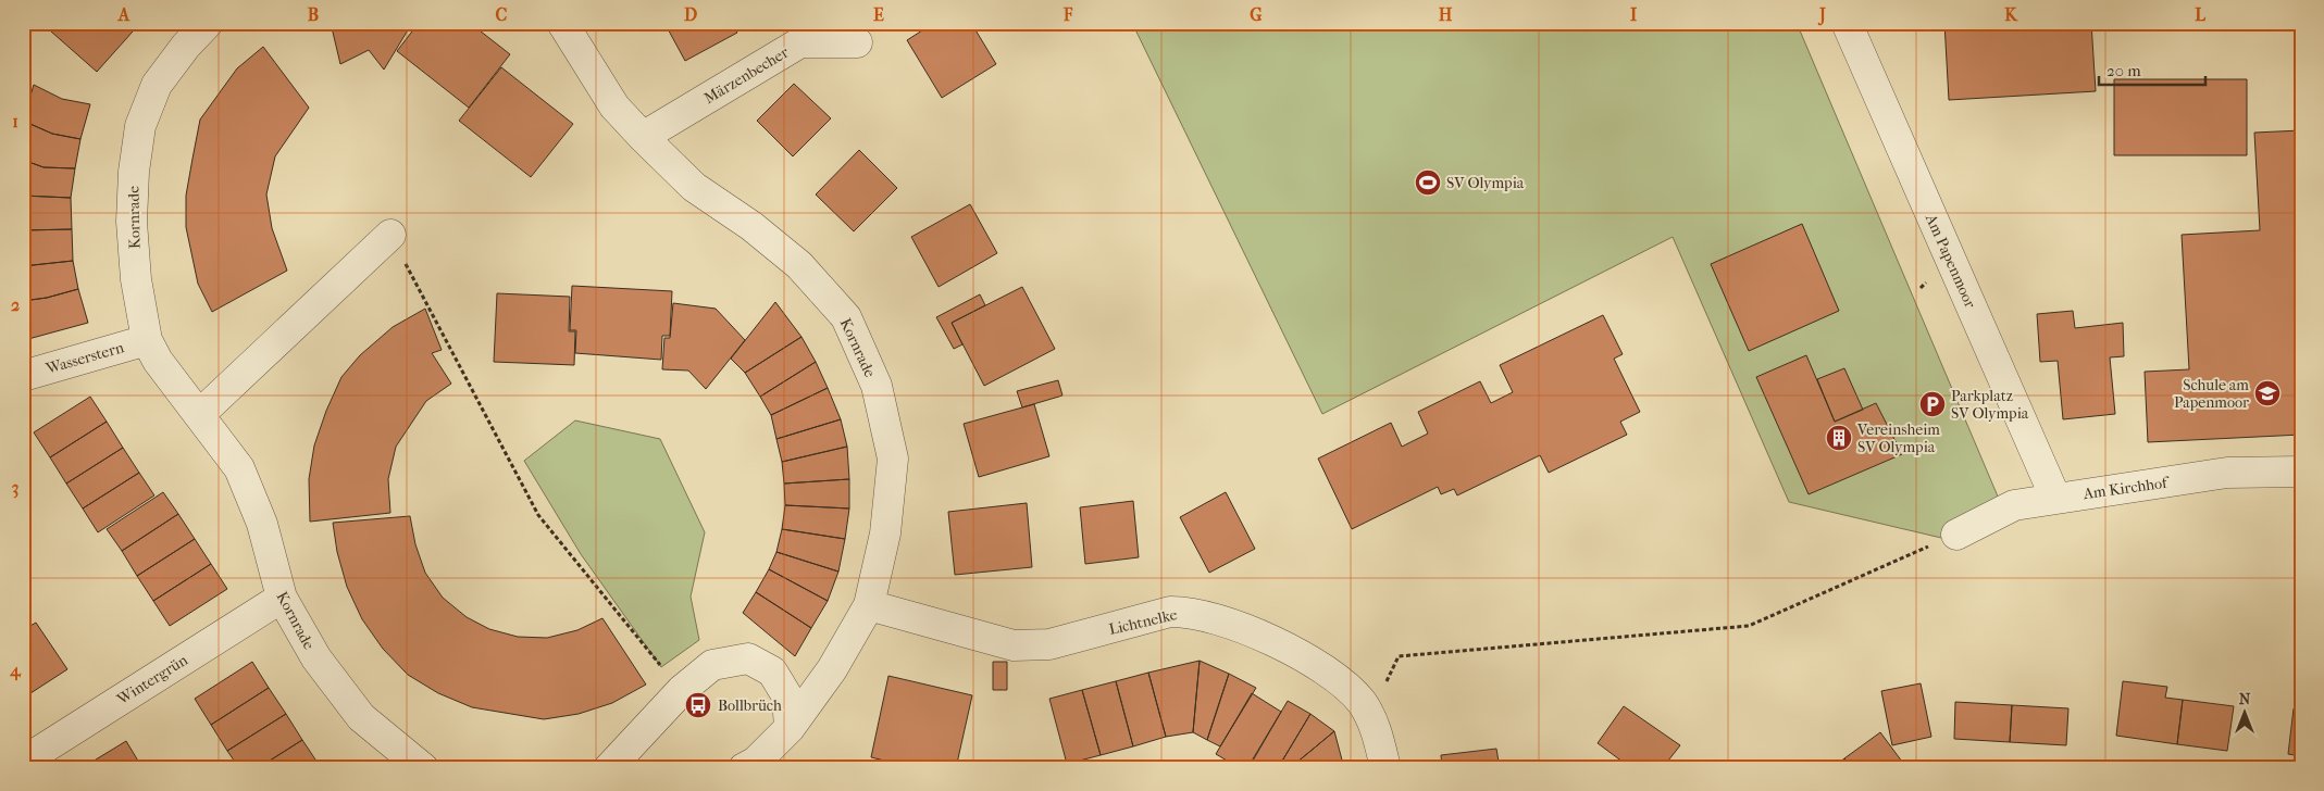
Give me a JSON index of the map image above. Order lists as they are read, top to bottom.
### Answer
{
  "streets": {
    "street": [
      "Märzenbecher",
      "Kornrade",
      "Am Papenmoor",
      "Wasserstern",
      "Am Kirchhof",
      "Lichtnelke",
      "Wintergrün"
    ]
  },
  "crossings": [
    ["Märzenbecher", "Kornrade"],
    ["Kornrade", "Wasserstern"],
    ["Kornrade", "Lichtnelke"],
    ["Kornrade", "Wintergrün"],
    ["Am Papenmoor", "Am Kirchhof"]
  ],
  "places": {
    "sports": ["SV Olympia"],
    "school or university": ["Schule am Papenmoor"],
    "parking": ["Parkplatz SV Olympia"],
    "building": ["Vereinsheim SV Olympia"],
    "bus stop": ["Bollbrüch"]
  },
  "scale_bar": "20 m",
  "north": "top",
  "grid": {
    "columns": [
      "A",
      "B",
      "C",
      "D",
      "E",
      "F",
      "G",
      "H",
      "I",
      "J",
      "K",
      "L"
    ],
    "rows": [
      "1",
      "2",
      "3",
      "4"
    ]
  }
}
